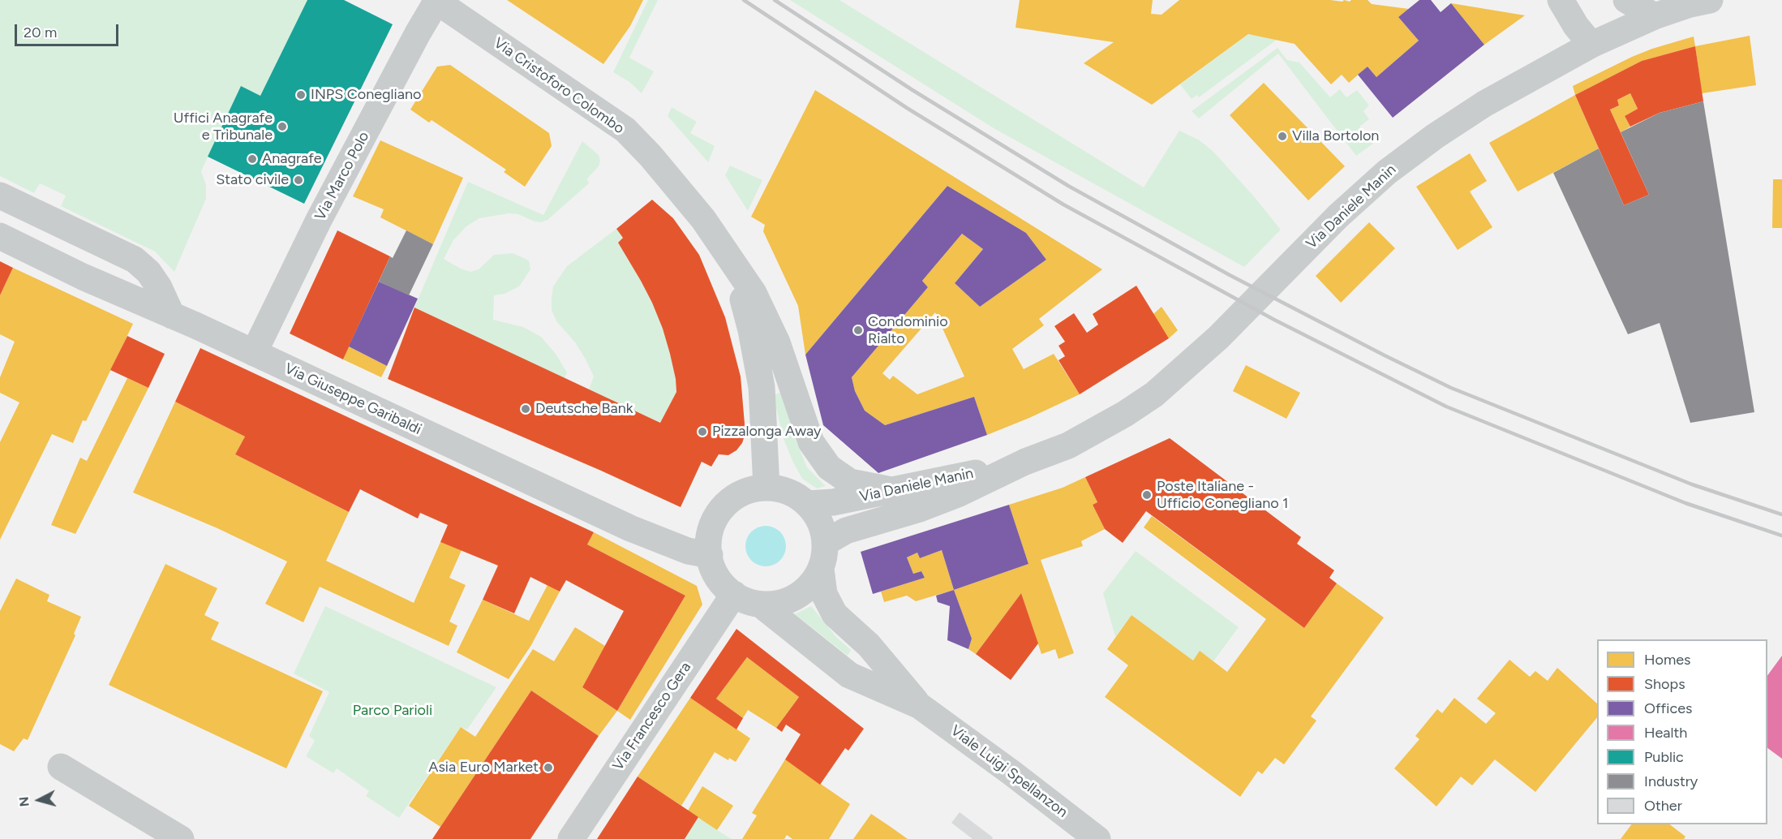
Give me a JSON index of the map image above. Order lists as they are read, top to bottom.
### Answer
{
  "streets": {
    "street": [
      "Via Cristoforo Colombo",
      "Via Marco Polo",
      "Via Daniele Manin",
      "Via Giuseppe Garibaldi",
      "Via Francesco Gera",
      "Viale Luigi Spellanzon"
    ]
  },
  "crossings": [
    ["Via Cristoforo Colombo", "Via Marco Polo"],
    ["Via Cristoforo Colombo", "Via Daniele Manin"],
    ["Via Cristoforo Colombo", "Via Giuseppe Garibaldi"],
    ["Via Cristoforo Colombo", "Via Francesco Gera"],
    ["Via Cristoforo Colombo", "Viale Luigi Spellanzon"],
    ["Via Marco Polo", "Via Giuseppe Garibaldi"],
    ["Via Daniele Manin", "Via Giuseppe Garibaldi"],
    ["Via Daniele Manin", "Via Francesco Gera"],
    ["Via Daniele Manin", "Viale Luigi Spellanzon"],
    ["Via Giuseppe Garibaldi", "Via Francesco Gera"],
    ["Via Giuseppe Garibaldi", "Viale Luigi Spellanzon"],
    ["Via Francesco Gera", "Viale Luigi Spellanzon"]
  ],
  "parks": ["Parco Parioli"],
  "places": [
    "INPS Conegliano",
    "Uffici Anagrafe e Tribunale",
    "Villa Bortolon",
    "Anagrafe",
    "Stato civile",
    "Condominio Rialto",
    "Deutsche Bank",
    "Pizzalonga Away",
    "Poste Italiane - Ufficio Conegliano 1",
    "Asia Euro Market"
  ],
  "legend": [
    "Homes",
    "Shops",
    "Offices",
    "Health",
    "Public",
    "Industry",
    "Other"
  ],
  "scale_bar": "20 m",
  "north": "left"
}
